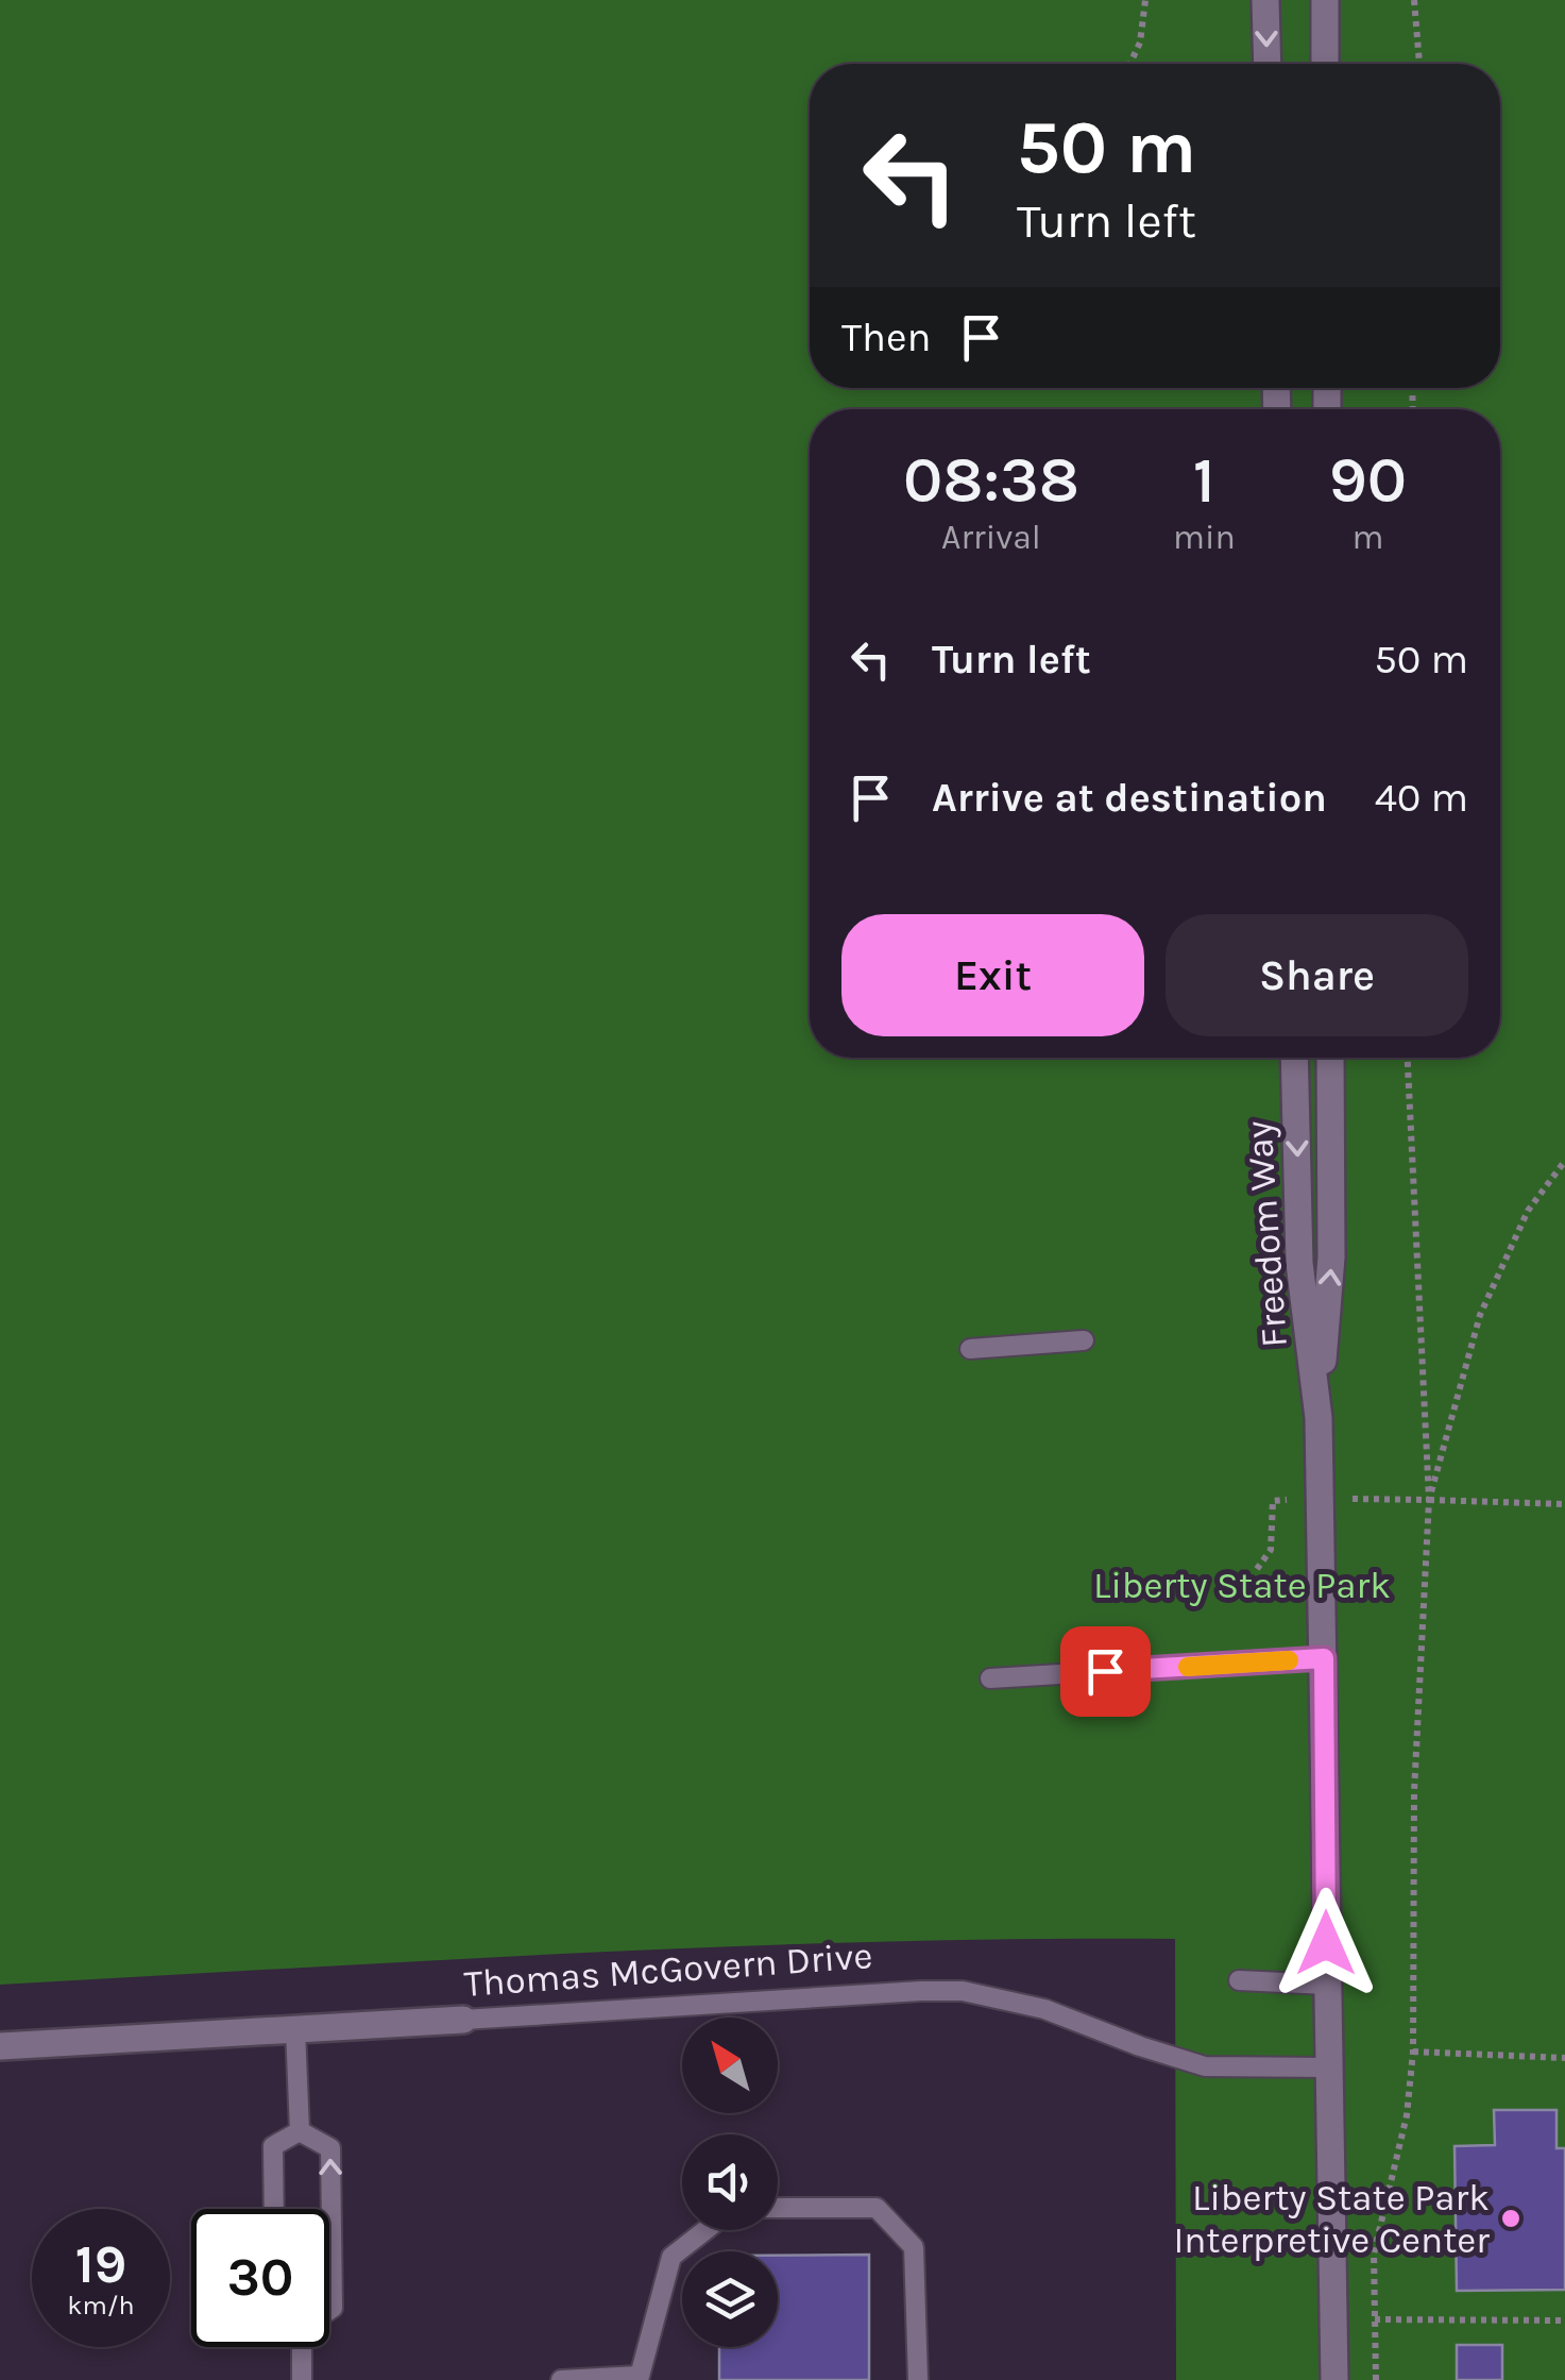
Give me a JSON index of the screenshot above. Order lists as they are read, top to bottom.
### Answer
{
  "streets": {
    "street": ["Freedom Way", "Thomas McGovern Drive"]
  },
  "crossings": [
    ["Freedom Way", "Thomas McGovern Drive"]
  ],
  "parks": ["Liberty State Park"],
  "places": ["Liberty State Park Interpretive Center"],
  "north": "top left",
  "page": {
    "turn": ["50 m", "Turn left"],
    "then": "Then",
    "eta": [
      "08:38",
      "Arrival",
      "1",
      "min",
      "90",
      "m"
    ],
    "list": [
      {
        "name": "Turn left",
        "value": "50 m"
      },
      {
        "name": "Arrive at destination",
        "value": "40 m"
      }
    ],
    "buttons": ["Exit", "Share"],
    "speed": "19 km/h",
    "limit": "30"
  }
}
